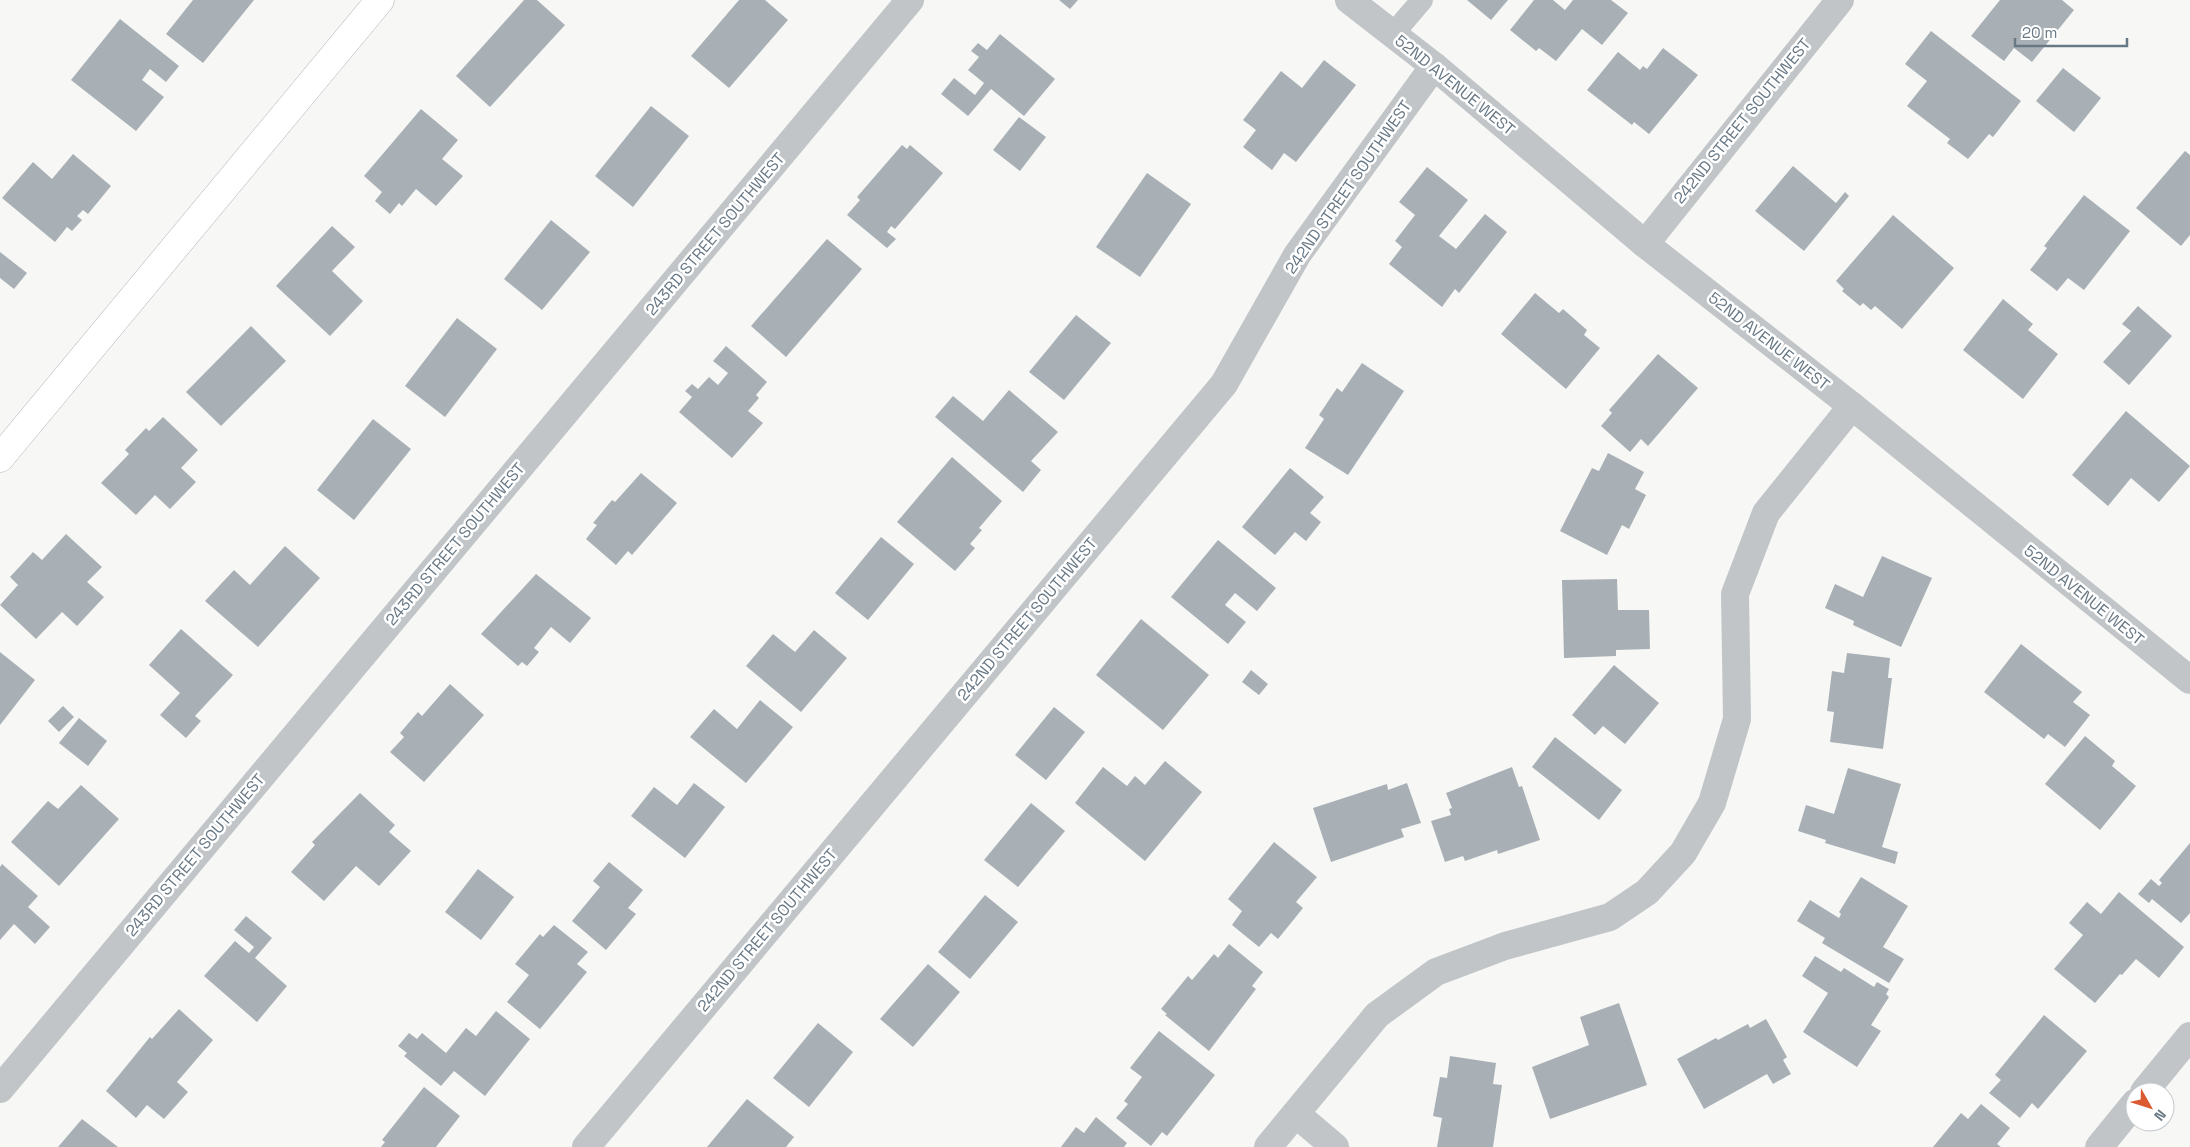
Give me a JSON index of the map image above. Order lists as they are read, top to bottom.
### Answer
{
  "streets": {
    "street": ["52ND AVENUE WEST", "242ND STREET SOUTHWEST", "243RD STREET SOUTHWEST"]
  },
  "crossings": [
    ["52ND AVENUE WEST", "242ND STREET SOUTHWEST"]
  ],
  "scale_bar": "20 m",
  "north": "bottom right"
}
